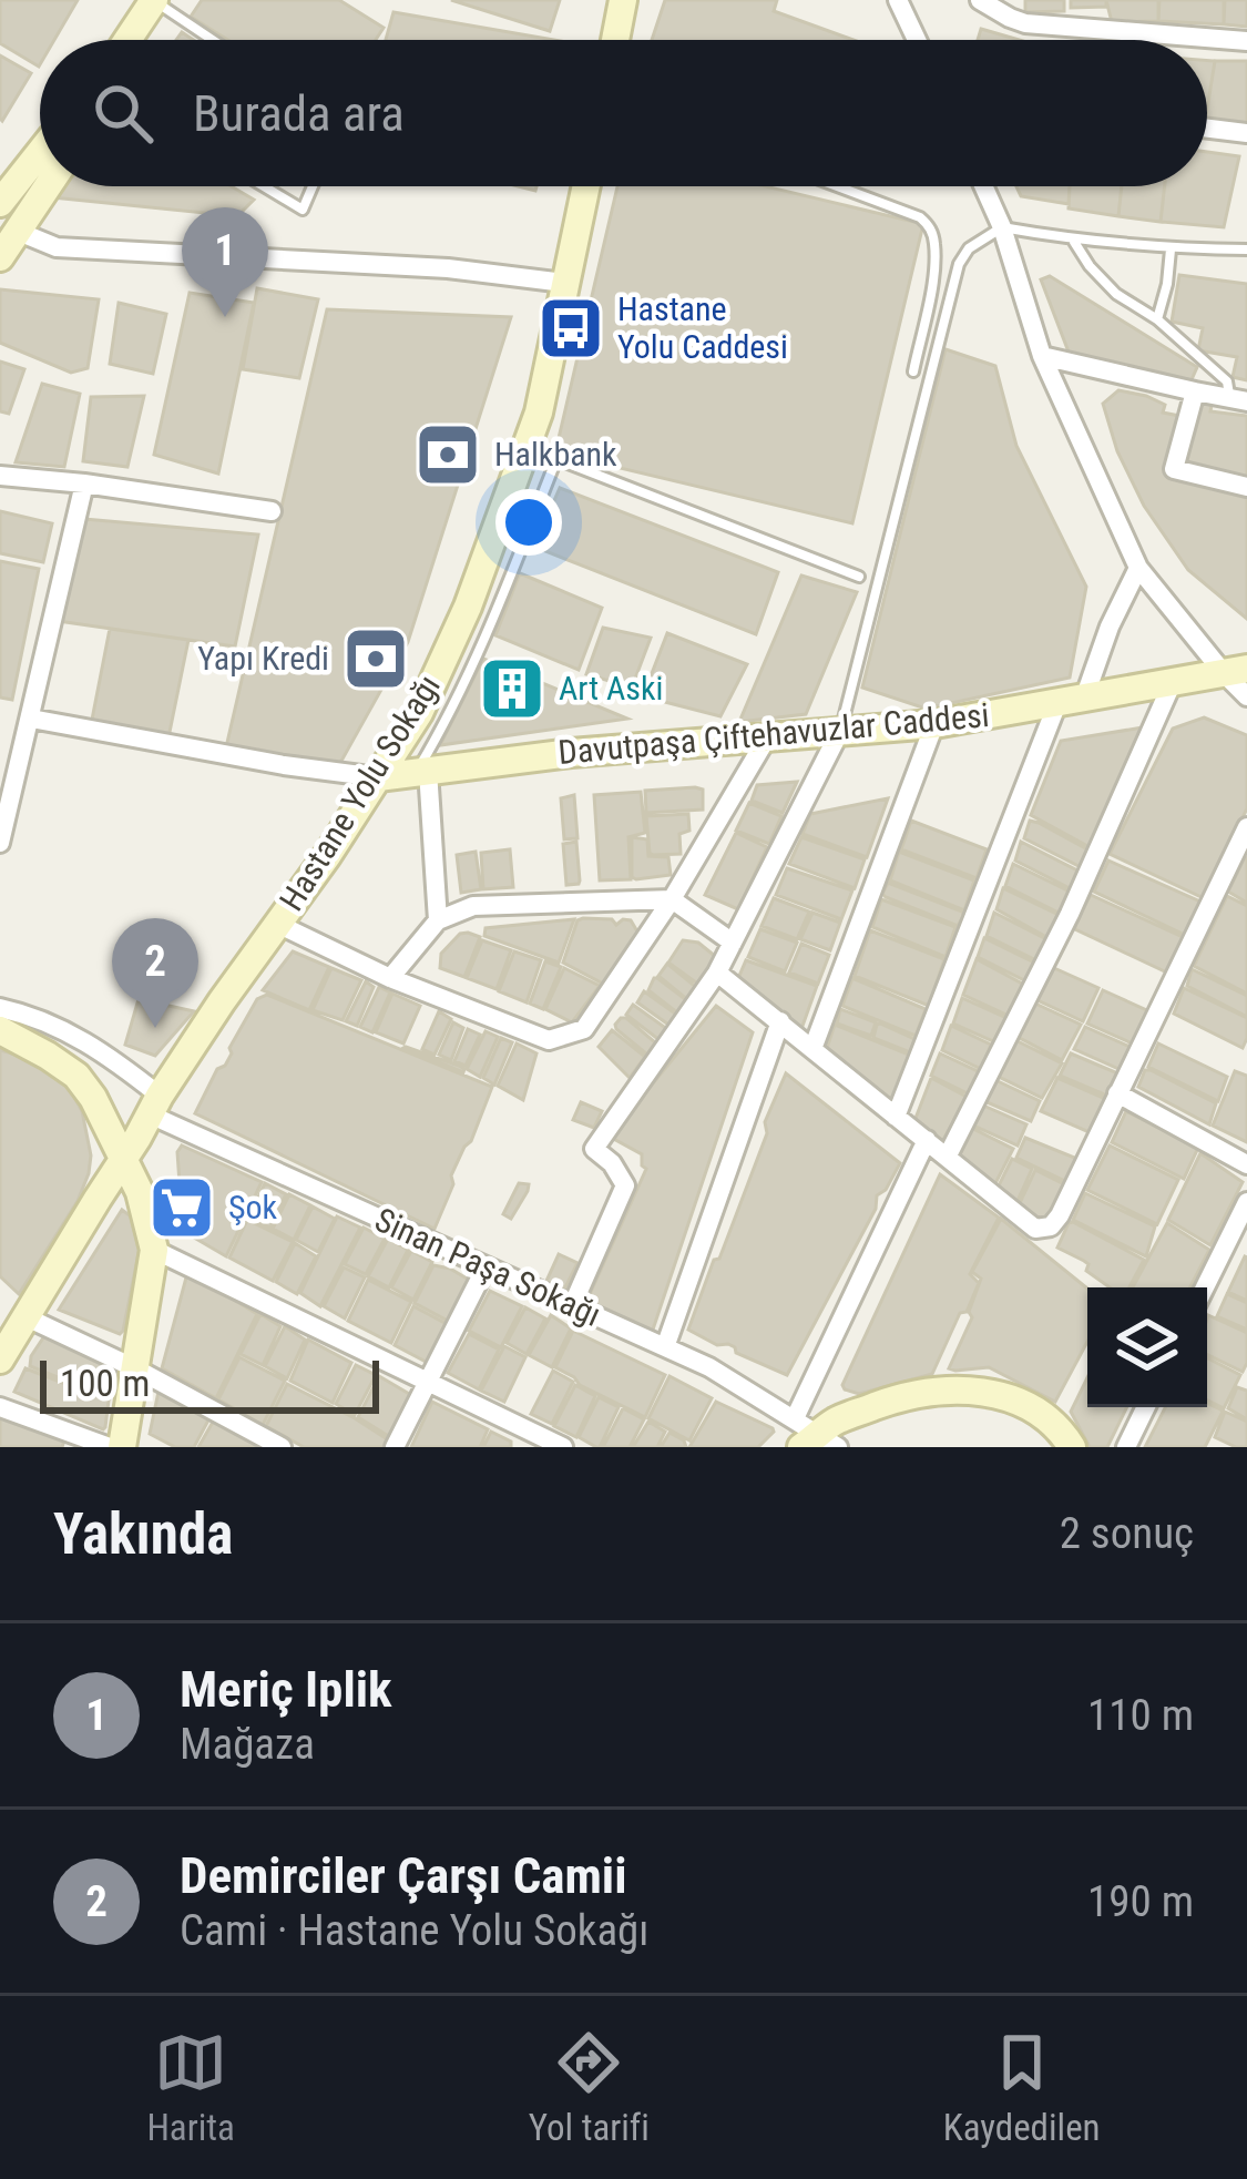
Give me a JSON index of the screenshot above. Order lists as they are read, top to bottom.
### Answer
{
  "streets": {
    "street": ["Davutpaşa Çiftehavuzlar Caddesi", "Hastane Yolu Sokağı", "Sinan Paşa Sokağı"]
  },
  "crossings": [
    ["Davutpaşa Çiftehavuzlar Caddesi", "Hastane Yolu Sokağı"],
    ["Hastane Yolu Sokağı", "Sinan Paşa Sokağı"]
  ],
  "places": {
    "bus stop": ["Hastane Yolu Caddesi"],
    "bank": ["Halkbank", "Yapı Kredi"],
    "building": ["Art Aski"],
    "supermarket": ["Şok"]
  },
  "scale_bar": "100 m",
  "page": {
    "search": "Burada ara",
    "pins": ["1", "2"],
    "scale": "100 m",
    "heading": ["Yakında", "2 sonuç"],
    "list": [
      {
        "mark": "1",
        "name": "Meriç Iplik",
        "note": "Mağaza",
        "value": "110 m"
      },
      {
        "mark": "2",
        "name": "Demirciler Çarşı Camii",
        "note": "Cami · Hastane Yolu Sokağı",
        "value": "190 m"
      }
    ],
    "nav": ["Harita", "Yol tarifi", "Kaydedilen"]
  }
}
